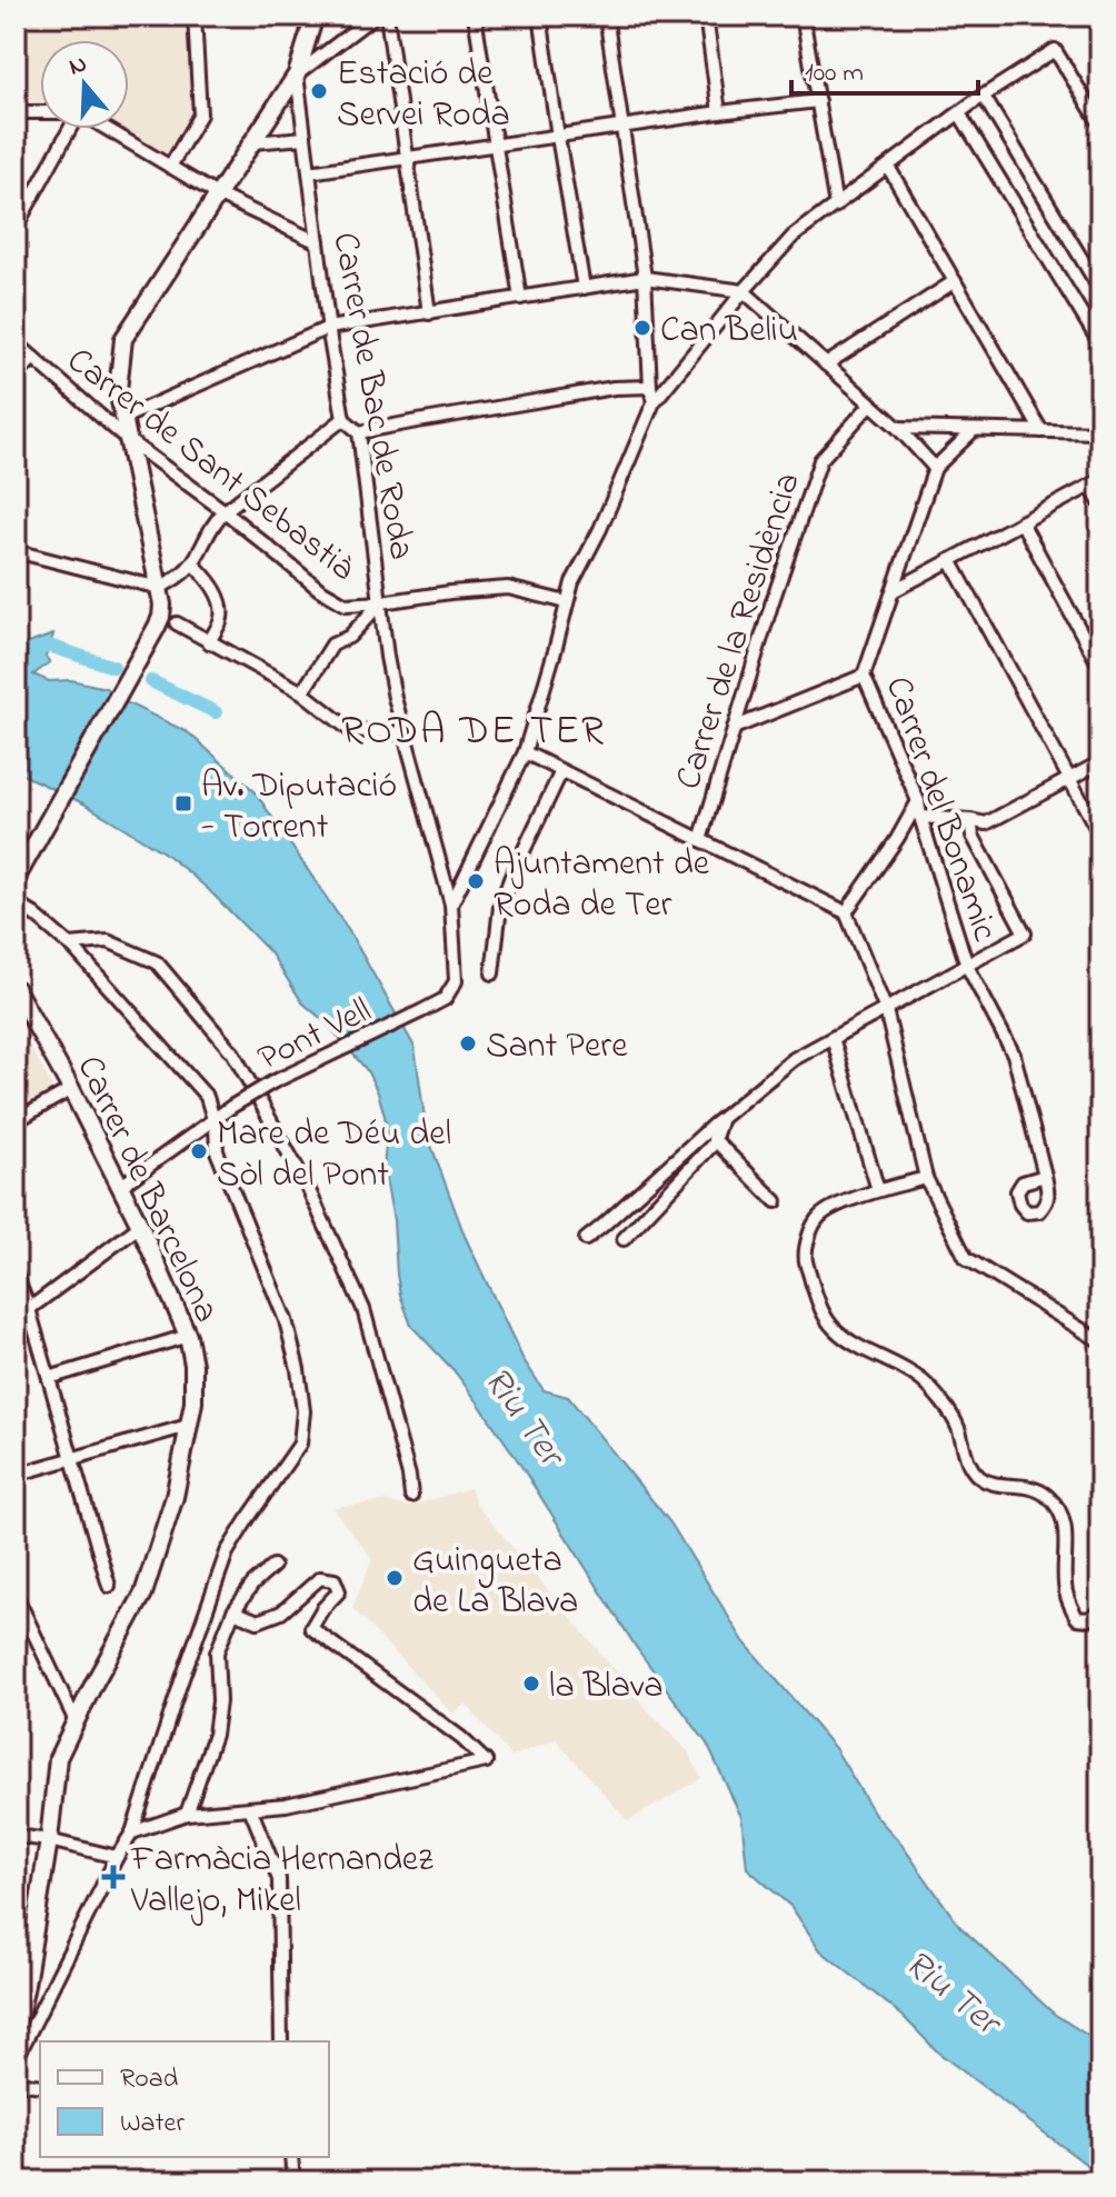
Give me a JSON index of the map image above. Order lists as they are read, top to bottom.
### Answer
{
  "streets": {
    "street": [
      "Carrer de Bac de Roda",
      "Carrer de Sant Sebastià",
      "Carrer de la Residència",
      "Carrer del Bonamic",
      "Pont Vell",
      "Carrer de Barcelona"
    ]
  },
  "crossings": [
    ["Carrer de Bac de Roda", "Carrer de Sant Sebastià"],
    ["Carrer de Bac de Roda", "Pont Vell"],
    ["Pont Vell", "Carrer de Barcelona"]
  ],
  "districts": ["RODA DE TER"],
  "water": ["Riu Ter"],
  "places": {
    "other": [
      "Estació de Servei Roda",
      "Can Beliu",
      "Ajuntament de Roda de Ter",
      "Sant Pere",
      "Mare de Déu del Sòl del Pont",
      "Guingueta de La Blava",
      "la Blava"
    ],
    "transit": ["Av. Diputació - Torrent"],
    "health": ["Farmàcia Hernandez Vallejo, Mikel"]
  },
  "legend": ["Road", "Water"],
  "scale_bar": "100 m",
  "north": "top"
}
